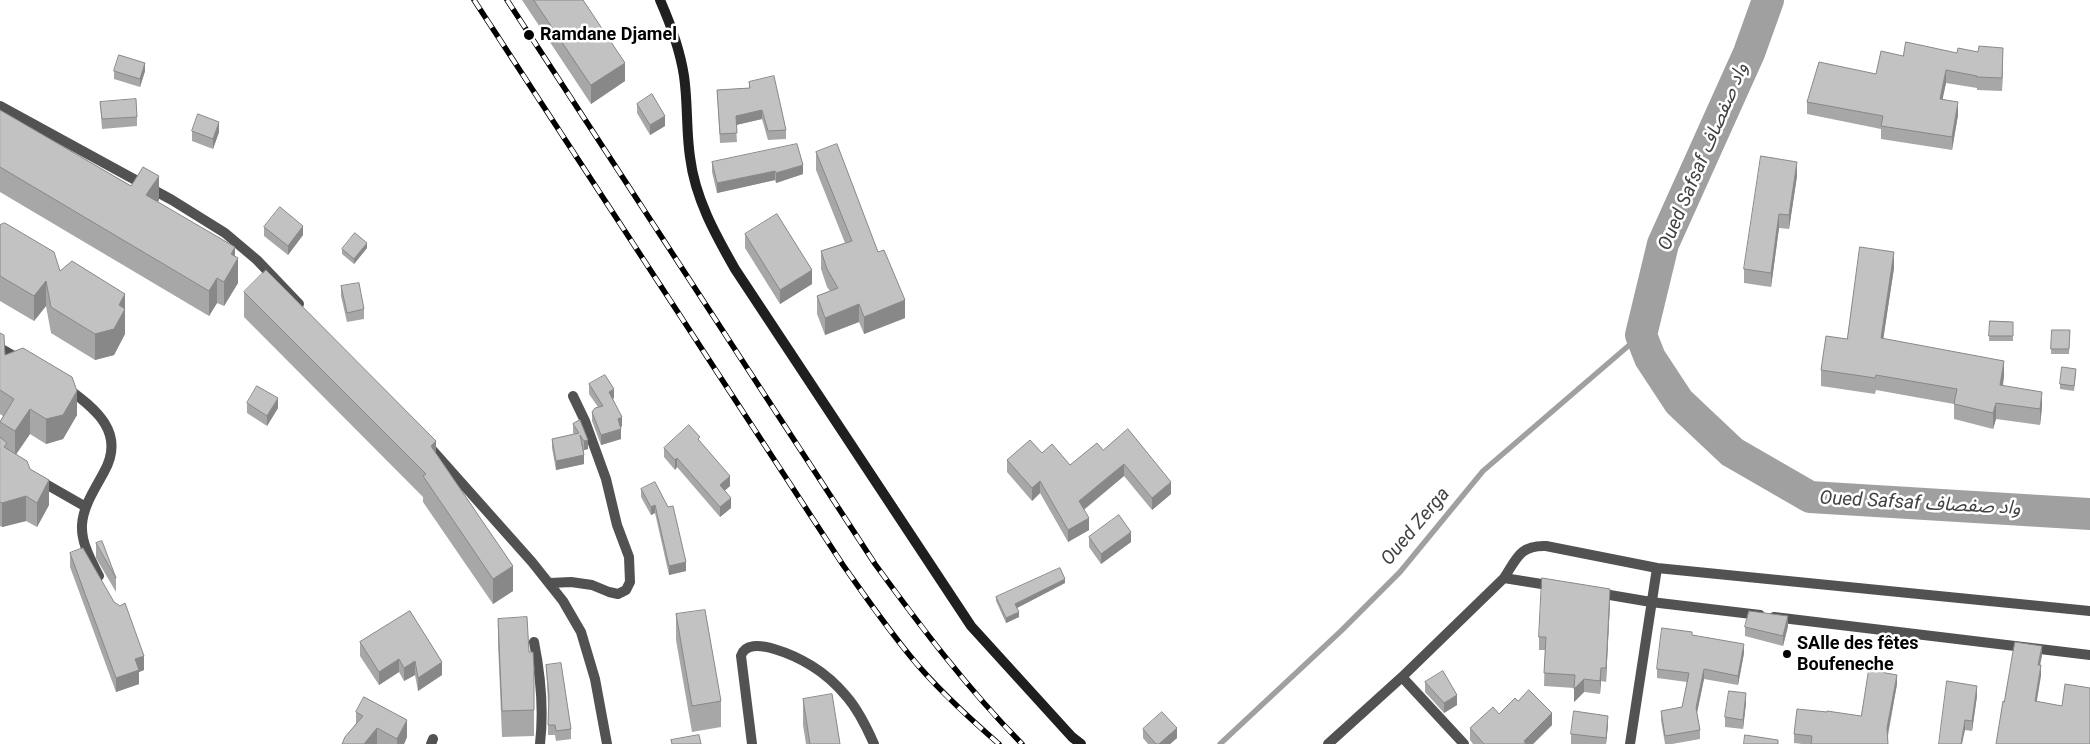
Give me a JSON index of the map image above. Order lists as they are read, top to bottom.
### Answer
{
  "water": ["Oued Safsaf واد صفصاف", "Oued Zerga"],
  "places": ["Ramdane Djamel", "SAlle des fêtes Boufeneche"]
}
